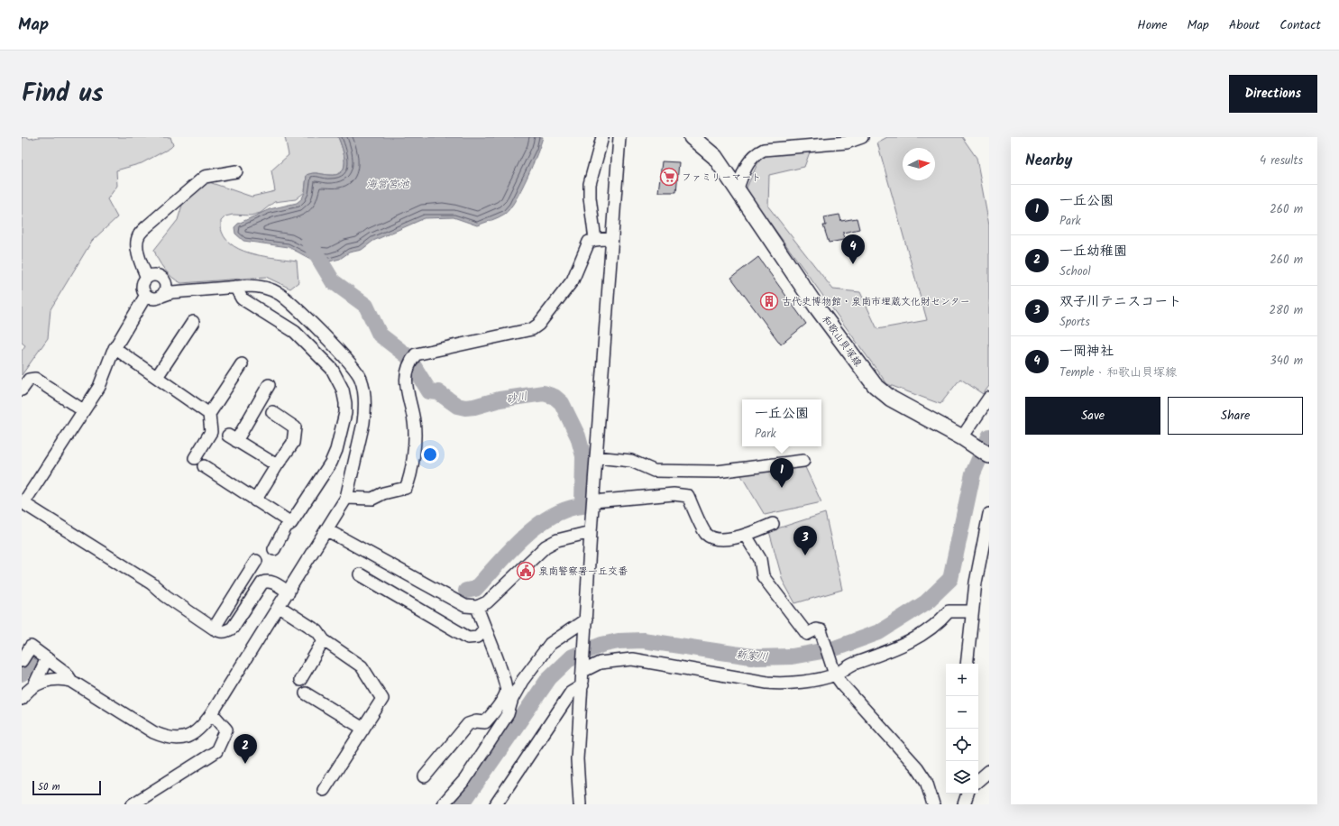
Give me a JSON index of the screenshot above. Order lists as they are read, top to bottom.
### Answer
{
  "streets": {
    "main road": ["和歌山貝塚線"]
  },
  "water": ["海営宮池", "砂川", "新家川"],
  "places": {
    "supermarket": ["ファミリーマート"],
    "building": ["古代史博物館・泉南市埋蔵文化財センター"],
    "public building": ["泉南警察署一丘交番"]
  },
  "scale_bar": "50 m",
  "north": "right",
  "page": {
    "header": "Map",
    "nav": [
      "Home",
      "Map",
      "About",
      "Contact"
    ],
    "title": "Find us",
    "buttons": [
      "Directions",
      ["Save", "Share"]
    ],
    "heading": ["Nearby", "4 results"],
    "list": [
      {
        "mark": "1",
        "name": "一丘公園",
        "note": "Park",
        "value": "260 m"
      },
      {
        "mark": "2",
        "name": "一丘幼稚園",
        "note": "School",
        "value": "260 m"
      },
      {
        "mark": "3",
        "name": "双子川テニスコート",
        "note": "Sports",
        "value": "280 m"
      },
      {
        "mark": "4",
        "name": "一岡神社",
        "note": "Temple · 和歌山貝塚線",
        "value": "340 m"
      }
    ],
    "pins": [
      "4",
      "1",
      "3",
      "2"
    ],
    "popup": ["一丘公園", "Park"],
    "map_buttons": ["+", "−"],
    "scale": "50 m"
  }
}
